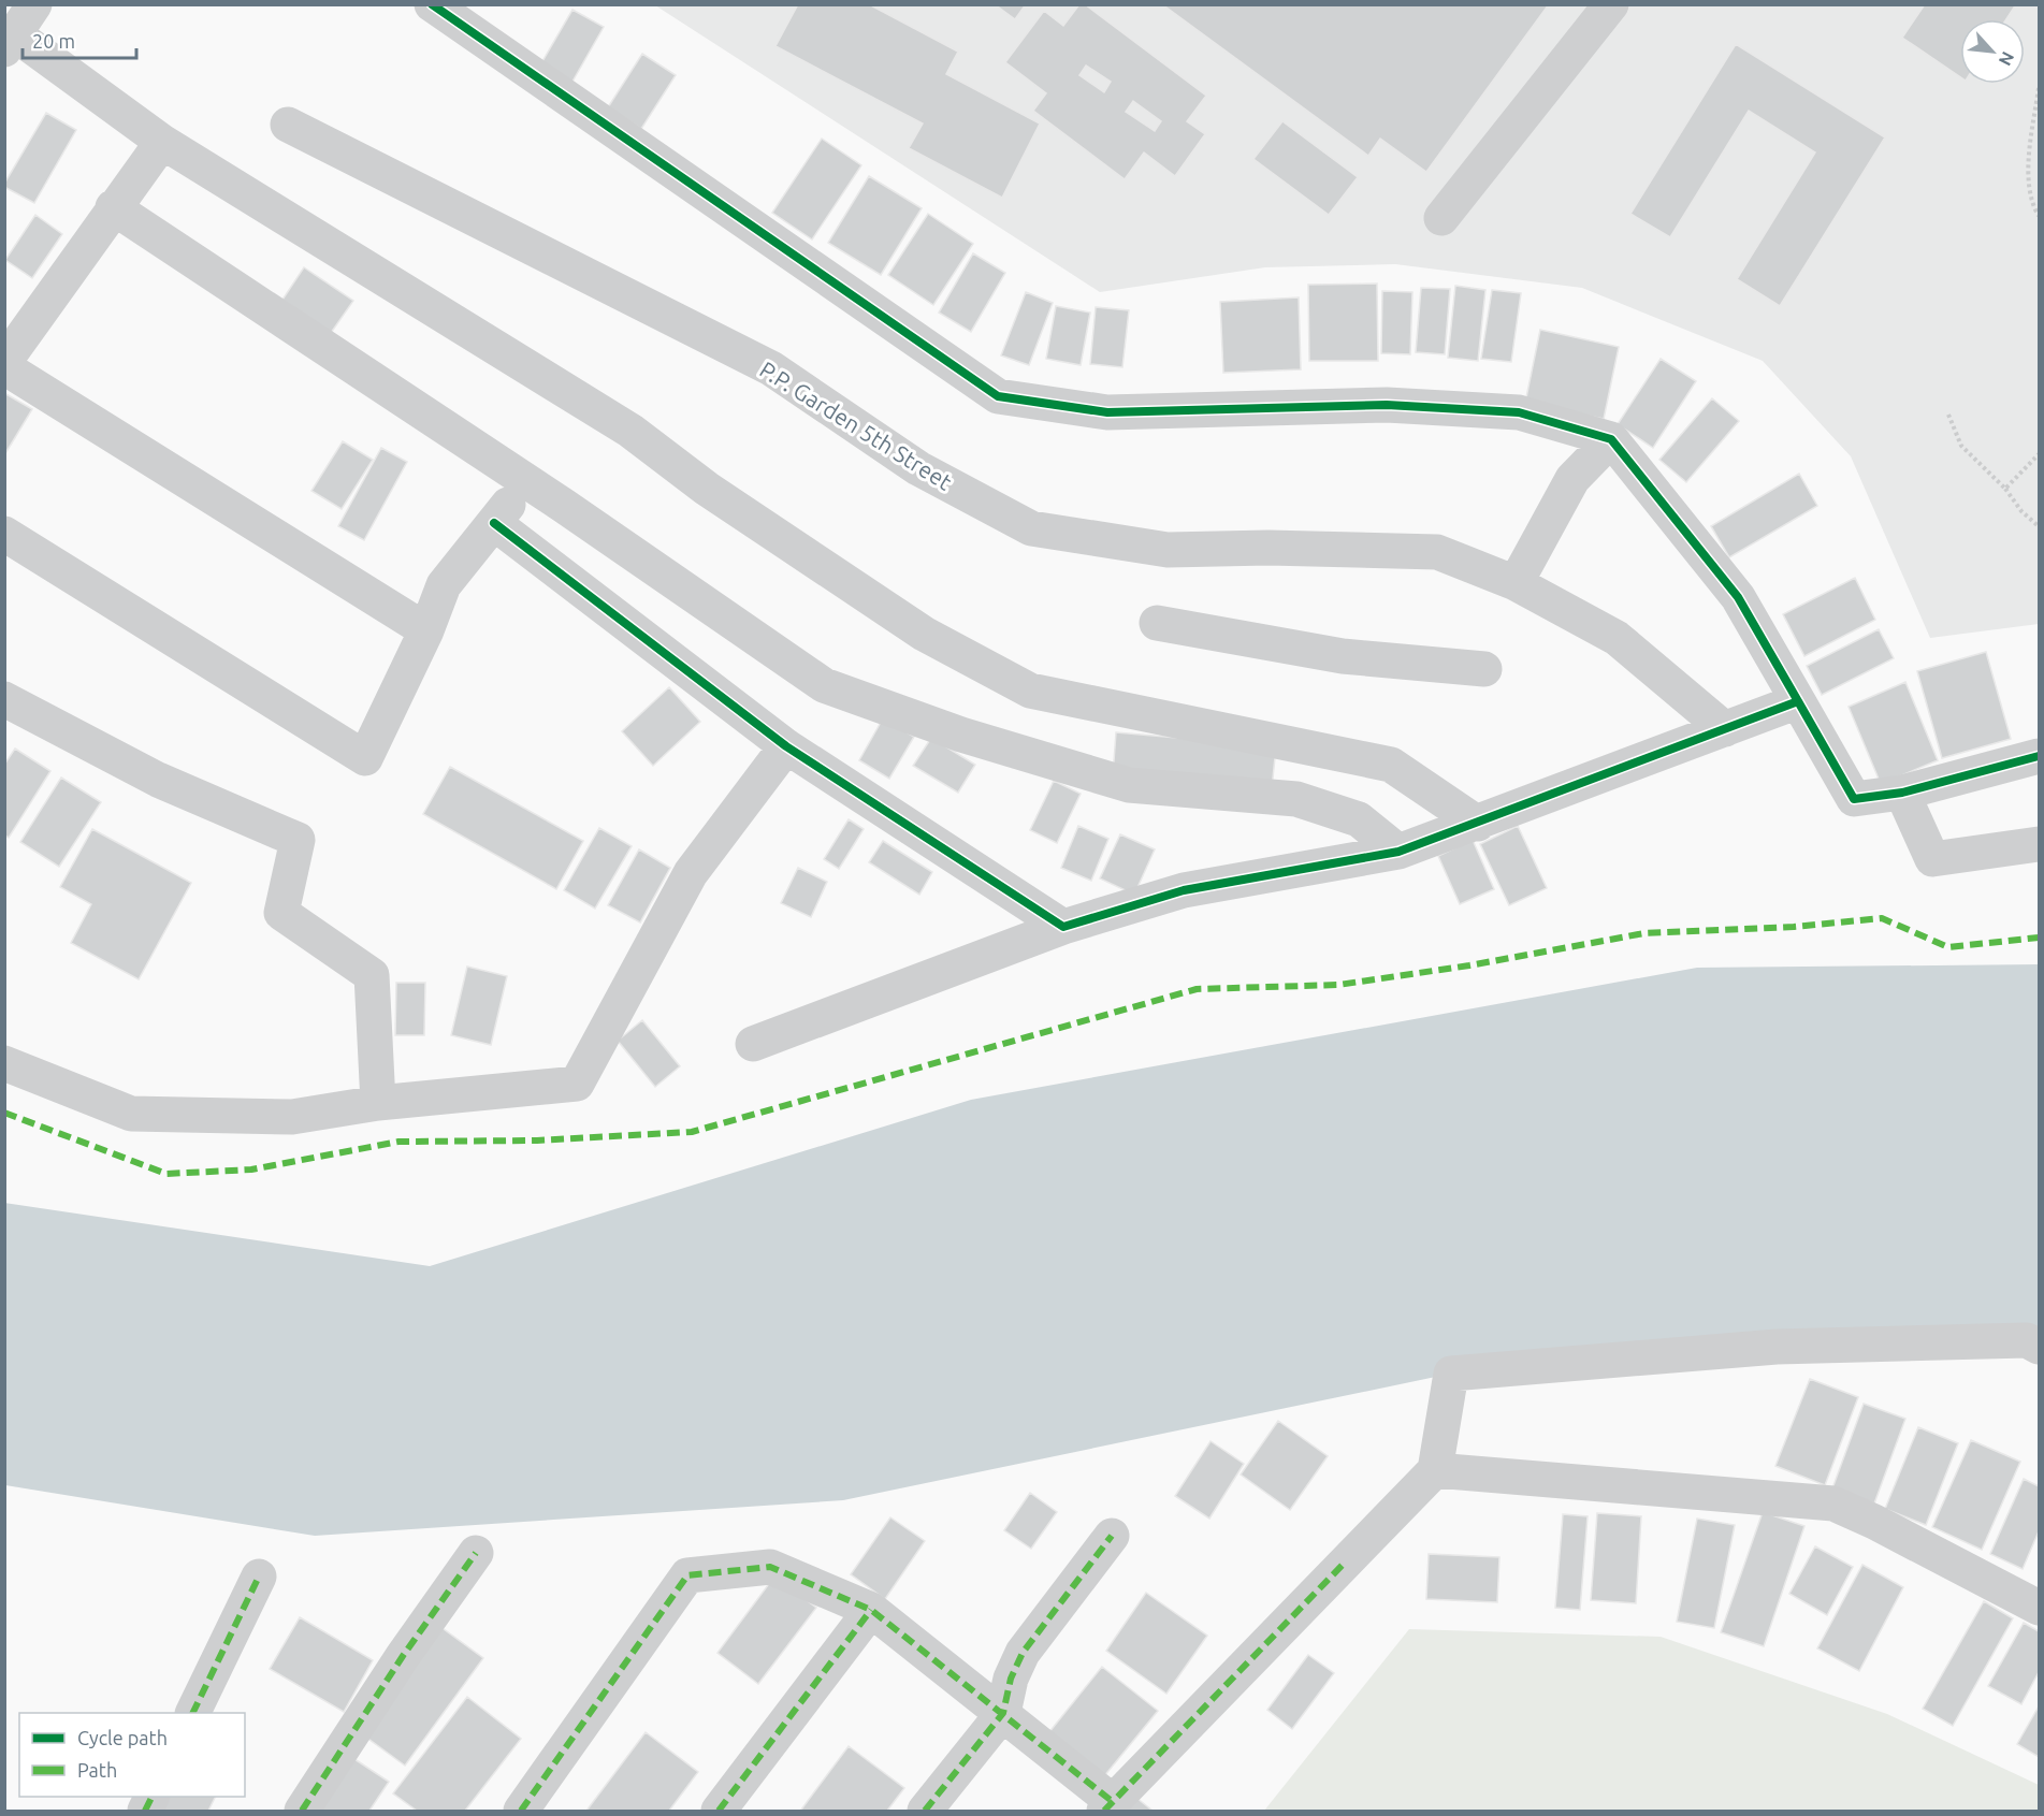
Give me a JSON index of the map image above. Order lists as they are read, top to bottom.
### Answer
{
  "streets": {
    "street": ["P.P. Garden 5th Street"]
  },
  "legend": ["Cycle path", "Path"],
  "scale_bar": "20 m",
  "north": "bottom right"
}
